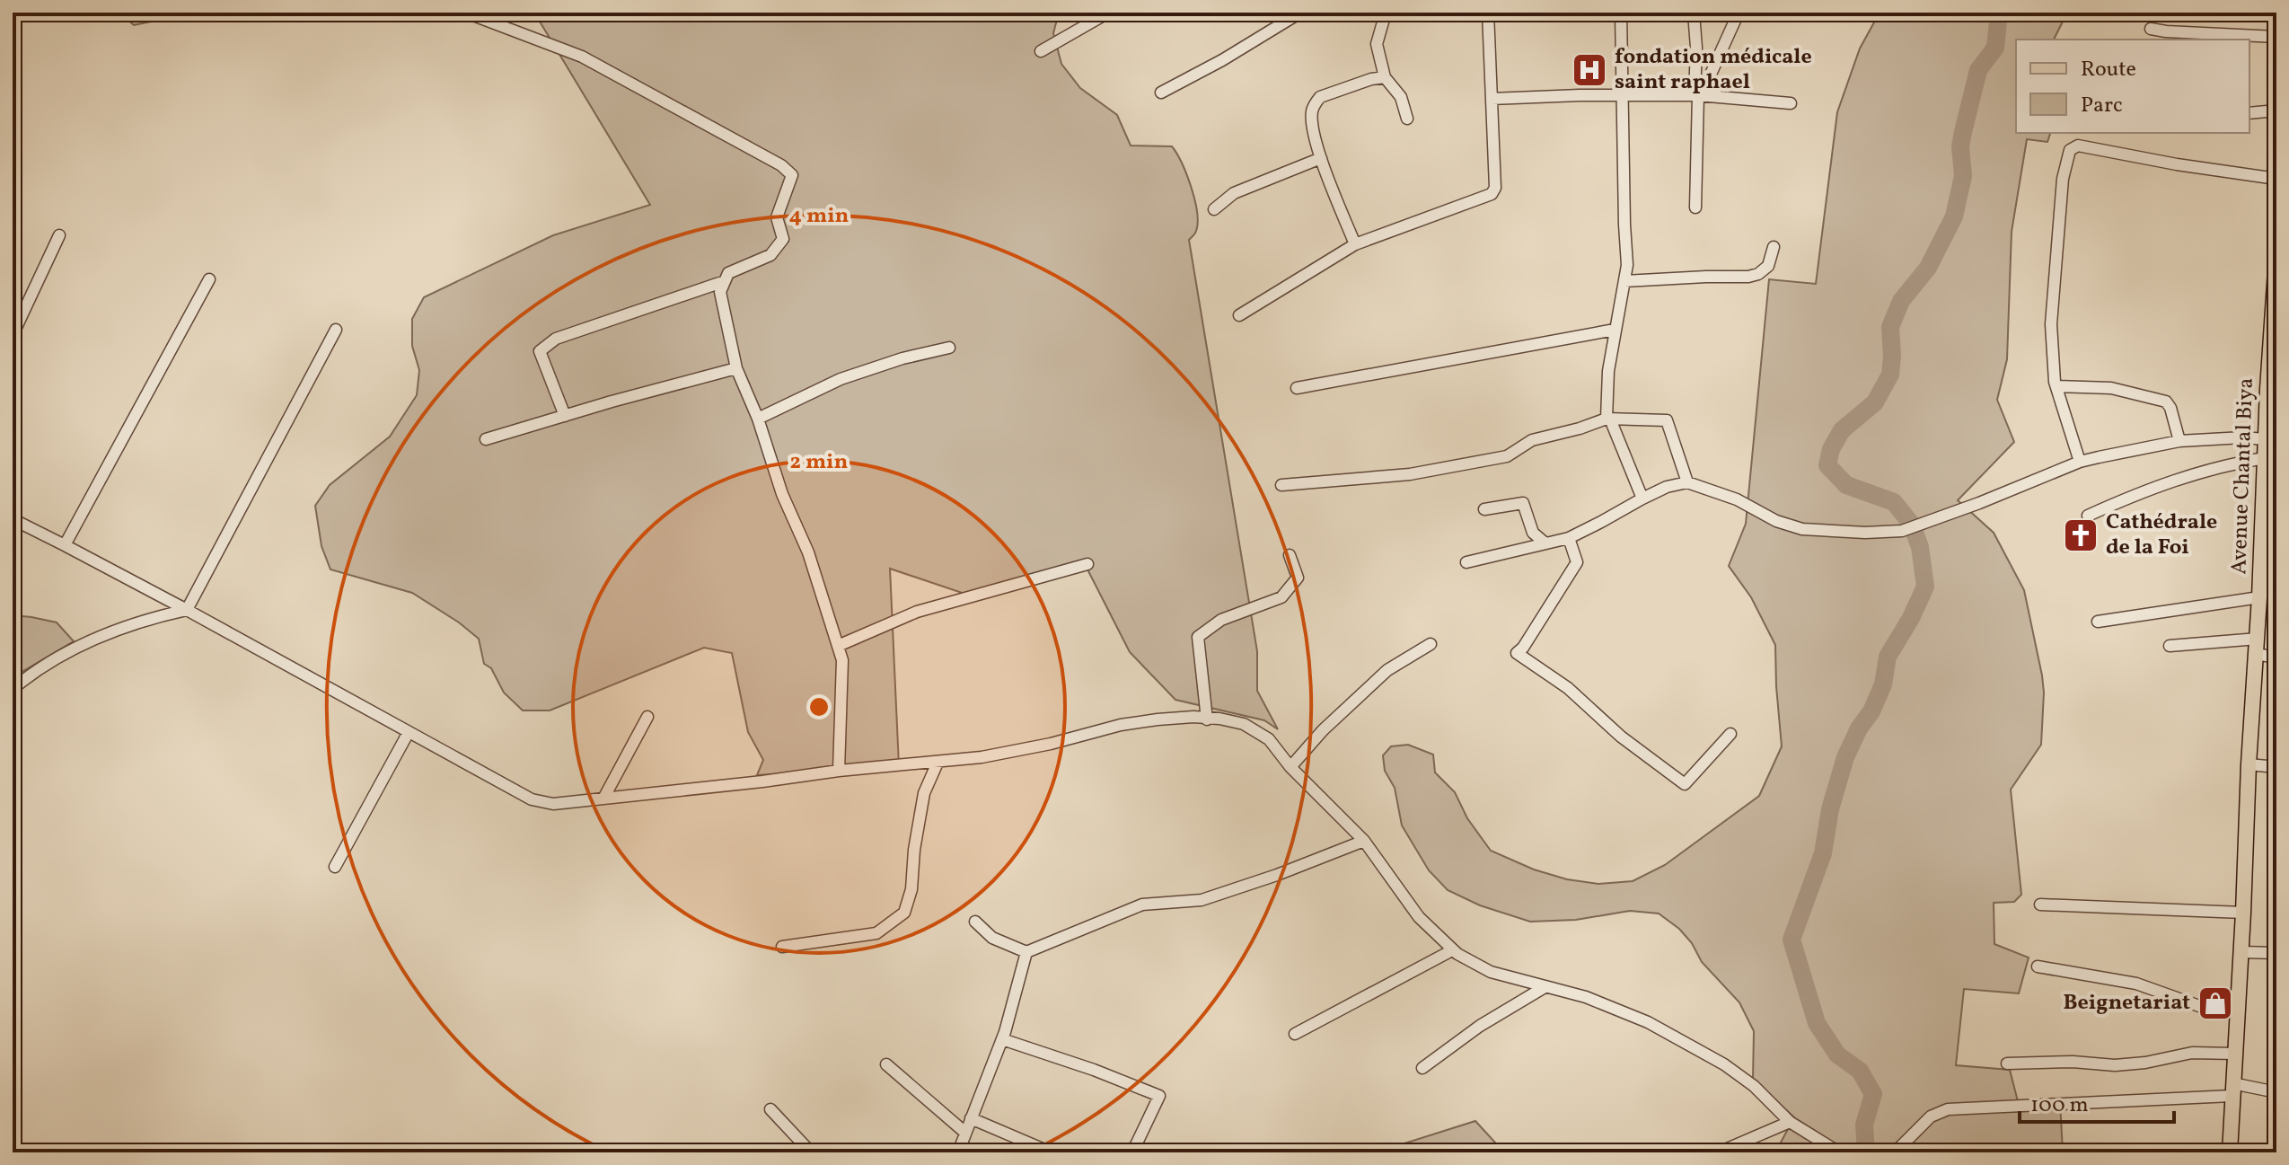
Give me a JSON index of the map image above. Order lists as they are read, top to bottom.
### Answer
{
  "streets": {
    "main road": ["Avenue Chantal Biya"]
  },
  "places": {
    "hospital": ["fondation médicale saint raphael"],
    "church": ["Cathédrale de la Foi"],
    "shop": ["Beignetariat"]
  },
  "legend": ["Route", "Parc"],
  "scale_bar": "100 m",
  "rings": ["4 min", "2 min"]
}
